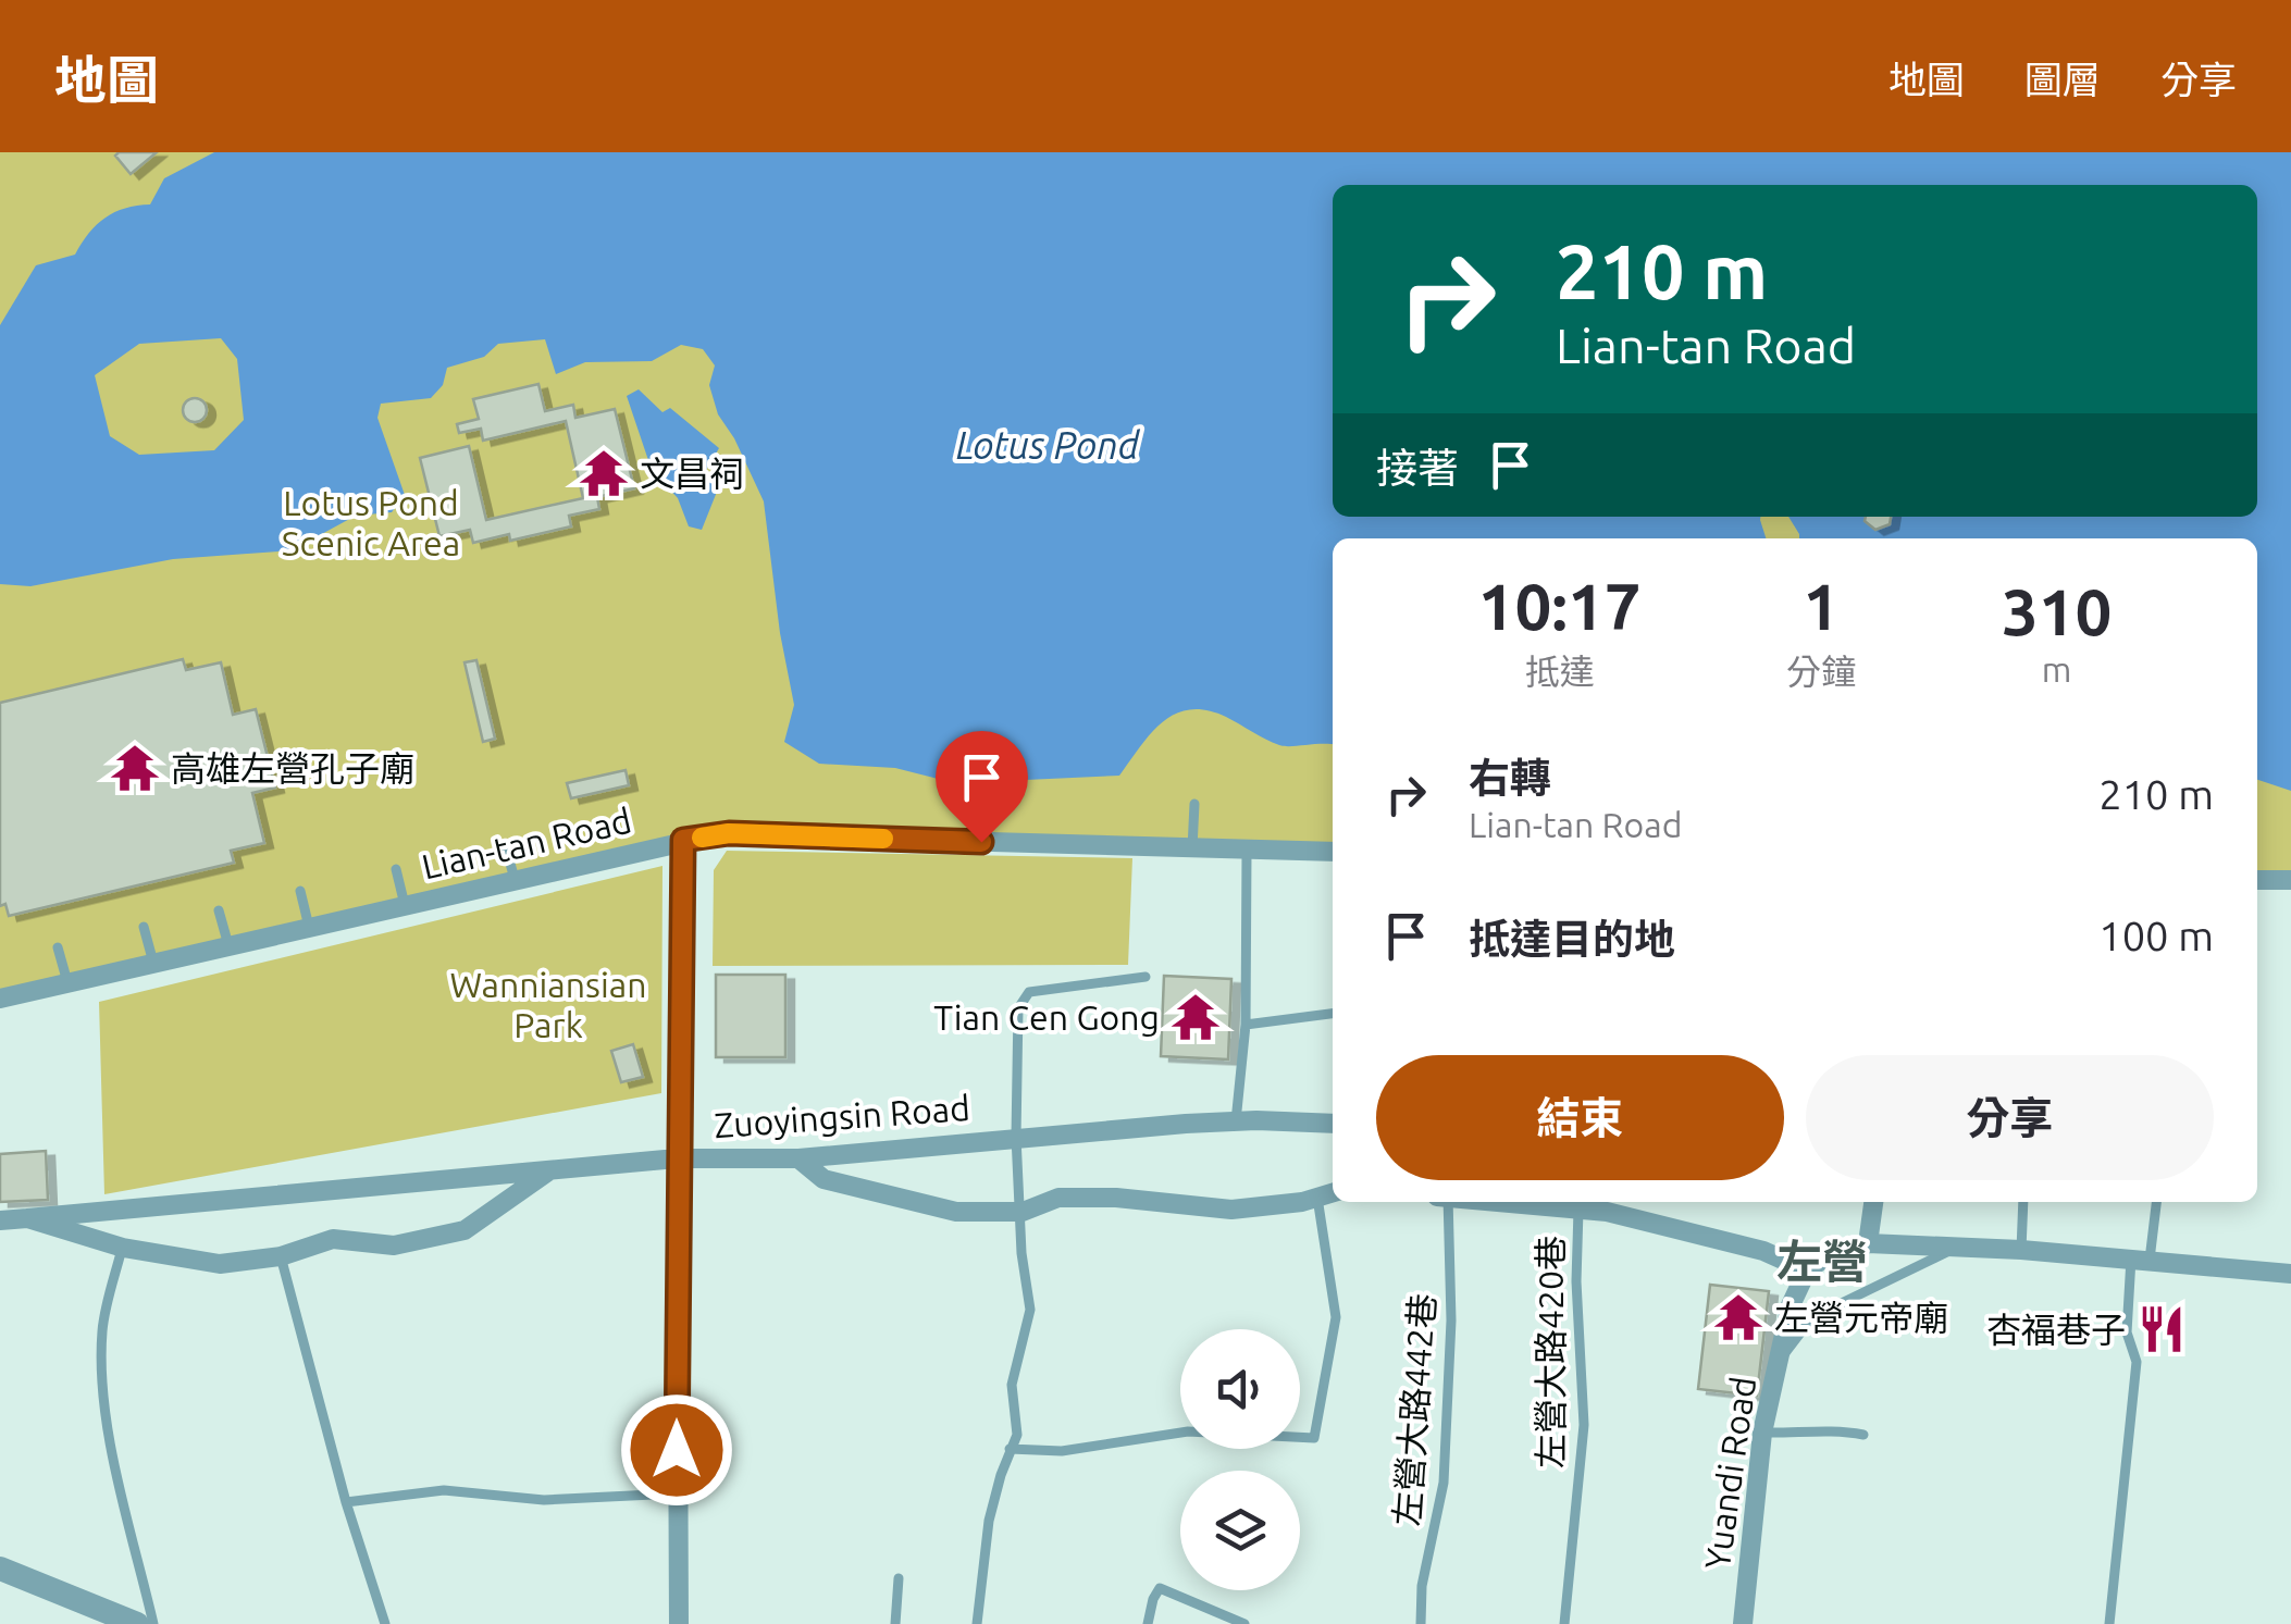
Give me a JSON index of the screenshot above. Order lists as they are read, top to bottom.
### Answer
{
  "streets": {
    "street": ["Lian-tan Road", "Zuoyingsin Road", "Yuandi Road"],
    "lane": ["左營大路420巷", "左營大路442巷"]
  },
  "districts": ["左營"],
  "water": ["Lotus Pond"],
  "parks": ["Lotus Pond Scenic Area", "Wanniansian Park"],
  "places": {
    "temple": [
      "文昌祠",
      "高雄左營孔子廟",
      "Tian Cen Gong",
      "左營元帝廟"
    ],
    "restaurant": ["杏福巷子"]
  },
  "page": {
    "header": "地圖",
    "nav": ["地圖", "圖層", "分享"],
    "turn": ["210 m", "Lian-tan Road"],
    "then": "接著",
    "eta": [
      "10:17",
      "抵達",
      "1",
      "分鐘",
      "310",
      "m"
    ],
    "list": [
      {
        "name": "右轉",
        "note": "Lian-tan Road",
        "value": "210 m"
      },
      {
        "name": "抵達目的地",
        "value": "100 m"
      }
    ],
    "buttons": ["結束", "分享"]
  }
}
